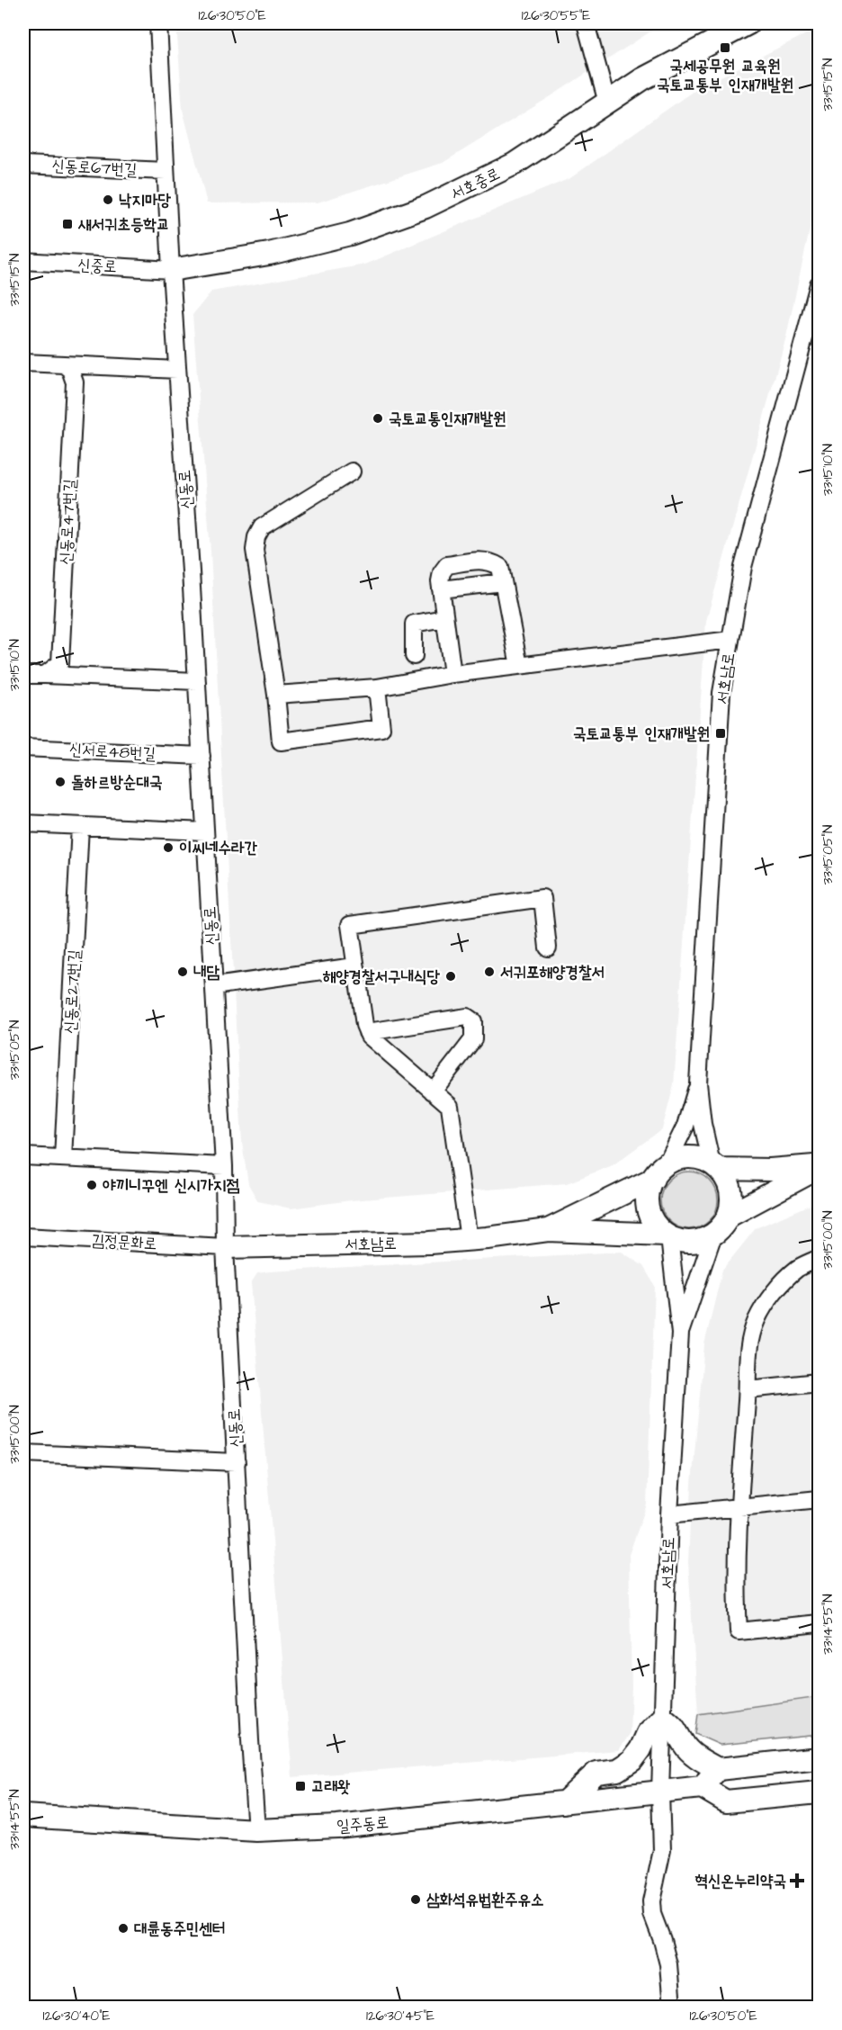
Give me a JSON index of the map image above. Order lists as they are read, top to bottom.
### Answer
{
  "streets": {
    "main road": ["서호중로", "서호남로", "일주동로"],
    "street": [
      "신동로67번길",
      "신중로",
      "신동로",
      "신동로47번길",
      "신서로48번길",
      "신동로27번길",
      "김정문화로"
    ]
  },
  "crossings": [
    ["신동로67번길", "신동로"],
    ["서호중로", "신중로"],
    ["서호중로", "신동로"],
    ["신중로", "신동로"],
    ["신동로", "서호남로"],
    ["신동로", "신서로48번길"],
    ["신동로", "김정문화로"],
    ["신동로", "일주동로"],
    ["서호남로", "김정문화로"],
    ["서호남로", "일주동로"]
  ],
  "places": {
    "transit": [
      "국세공무원 교육원 국토교통부 인재개발원",
      "새서귀초등학교",
      "국토교통부 인재개발원",
      "고래왓"
    ],
    "other": [
      "낙지마당",
      "국토교통인재개발원",
      "돌하르방순대국",
      "이씨네수라간",
      "내담",
      "서귀포해양경찰서",
      "해양경찰서구내식당",
      "야끼니꾸엔 신시가지점",
      "삼화석유법환주유소",
      "대륜동주민센터"
    ],
    "health": ["혁신온누리약국"]
  },
  "coordinates": [
    "126°30'50\"E",
    "126°30'55\"E",
    "33°15'15\"N",
    "33°15'10\"N",
    "33°15'05\"N",
    "33°15'00\"N",
    "33°14'55\"N",
    "126°30'40\"E",
    "126°30'45\"E"
  ]
}
